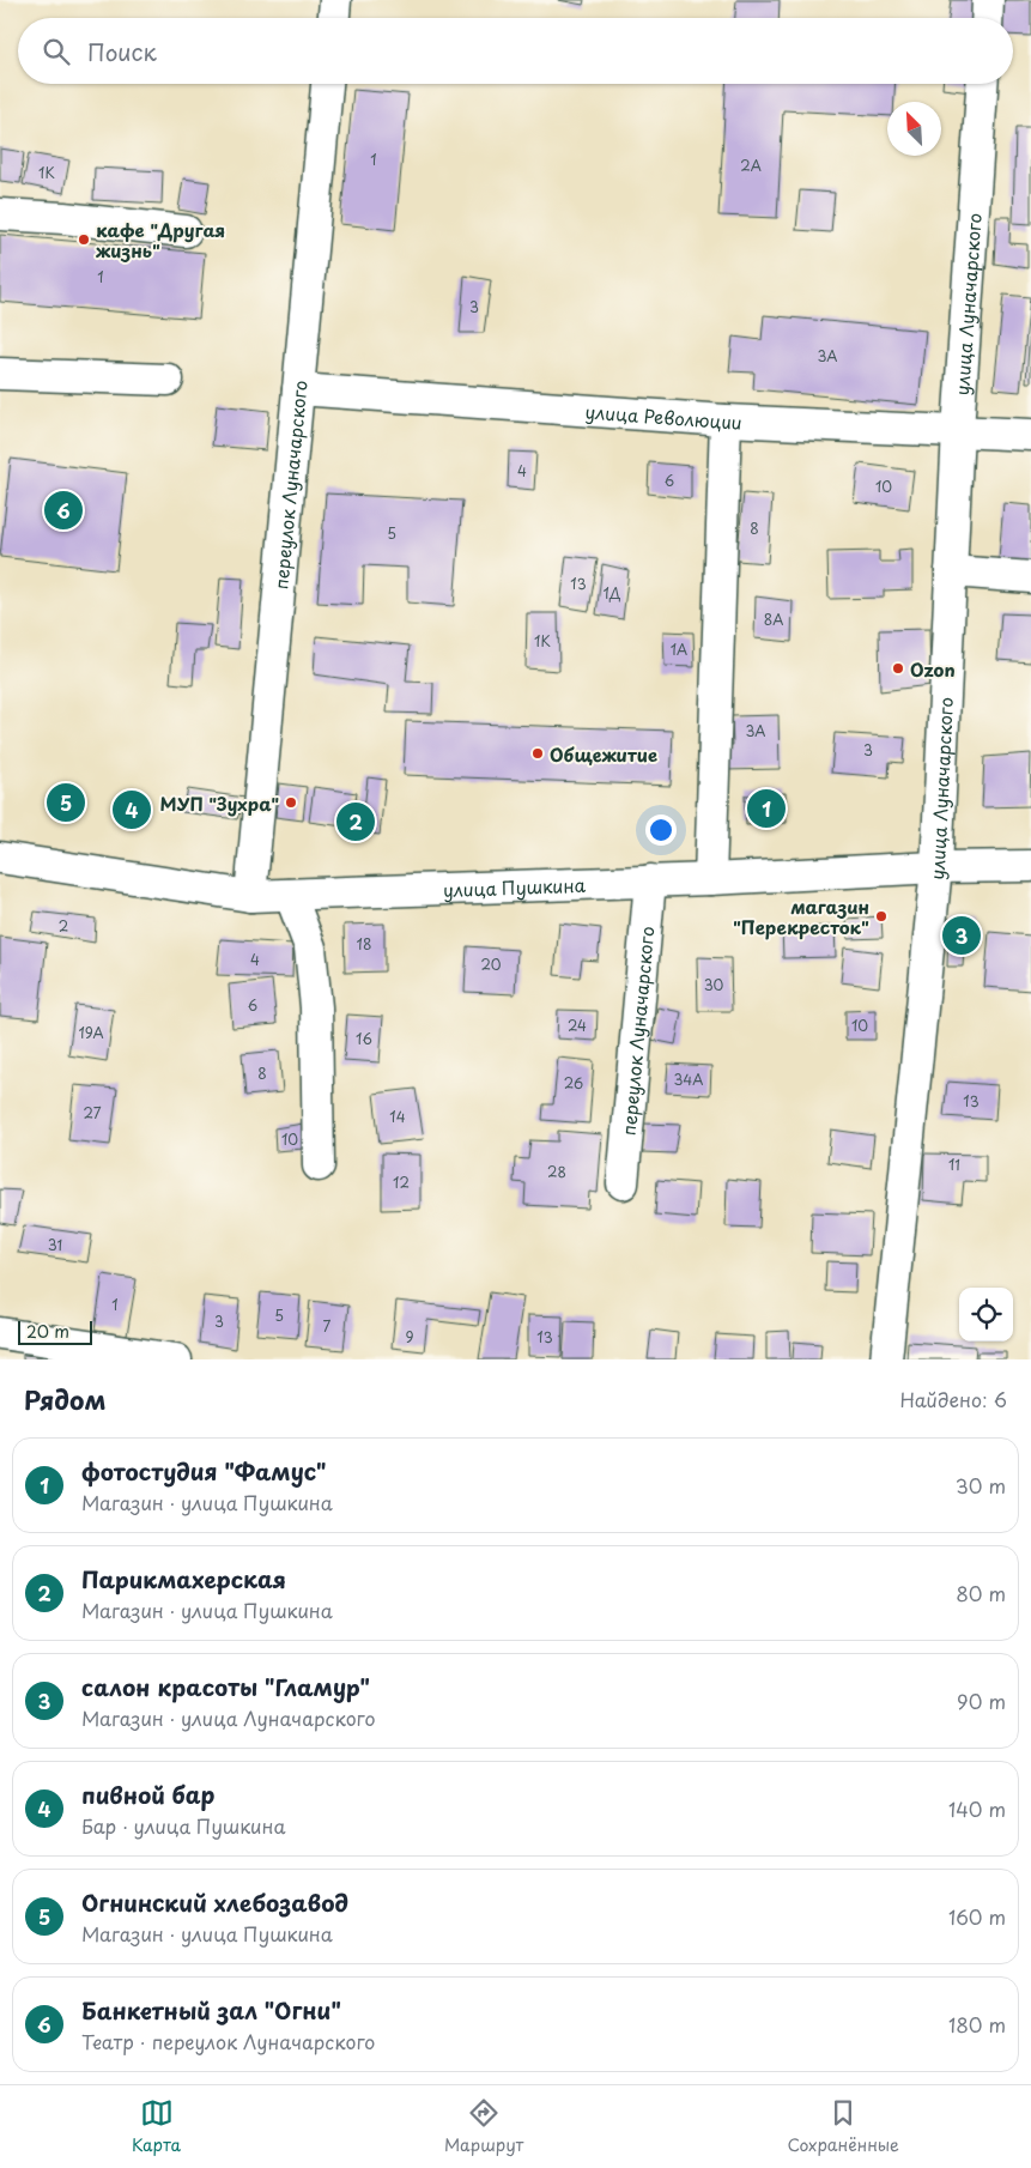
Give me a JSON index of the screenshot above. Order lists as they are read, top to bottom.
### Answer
{
  "streets": {
    "street": [
      "улица Луначарского",
      "улица Революции",
      "переулок Луначарского",
      "улица Пушкина"
    ]
  },
  "crossings": [
    ["улица Луначарского", "улица Революции"],
    ["улица Луначарского", "улица Пушкина"],
    ["улица Революции", "переулок Луначарского"],
    ["переулок Луначарского", "улица Пушкина"]
  ],
  "places": [
    "кафе \"Другая жизнь\"",
    "Ozon",
    "Общежитие",
    "МУП \"Зухра\"",
    "магазин \"Перекресток\""
  ],
  "house_numbers": [
    "1",
    "2А",
    "1К",
    "1",
    "3",
    "3А",
    "4",
    "6",
    "10",
    "8",
    "5",
    "13",
    "1Д",
    "8А",
    "1К",
    "1А",
    "3А",
    "3",
    "2",
    "18",
    "4",
    "20",
    "30",
    "6",
    "24",
    "10",
    "19А",
    "16",
    "8",
    "34А",
    "26",
    "13",
    "27",
    "14",
    "10",
    "11",
    "28",
    "12",
    "31",
    "1",
    "5",
    "3",
    "7",
    "9",
    "13"
  ],
  "scale_bar": "20 m",
  "north": "top left",
  "page": {
    "search": "Поиск",
    "pins": [
      "6",
      "5",
      "1",
      "4",
      "2",
      "3"
    ],
    "scale": "20 m",
    "heading": ["Рядом", "Найдено: 6"],
    "list": [
      {
        "mark": "1",
        "name": "фотостудия \"Фамус\"",
        "note": "Магазин · улица Пушкина",
        "value": "30 m"
      },
      {
        "mark": "2",
        "name": "Парикмахерская",
        "note": "Магазин · улица Пушкина",
        "value": "80 m"
      },
      {
        "mark": "3",
        "name": "салон красоты \"Гламур\"",
        "note": "Магазин · улица Луначарского",
        "value": "90 m"
      },
      {
        "mark": "4",
        "name": "пивной бар",
        "note": "Бар · улица Пушкина",
        "value": "140 m"
      },
      {
        "mark": "5",
        "name": "Огнинский хлебозавод",
        "note": "Магазин · улица Пушкина",
        "value": "160 m"
      },
      {
        "mark": "6",
        "name": "Банкетный зал \"Огни\"",
        "note": "Театр · переулок Луначарского",
        "value": "180 m"
      }
    ],
    "nav": ["Карта", "Маршрут", "Сохранённые"]
  }
}
